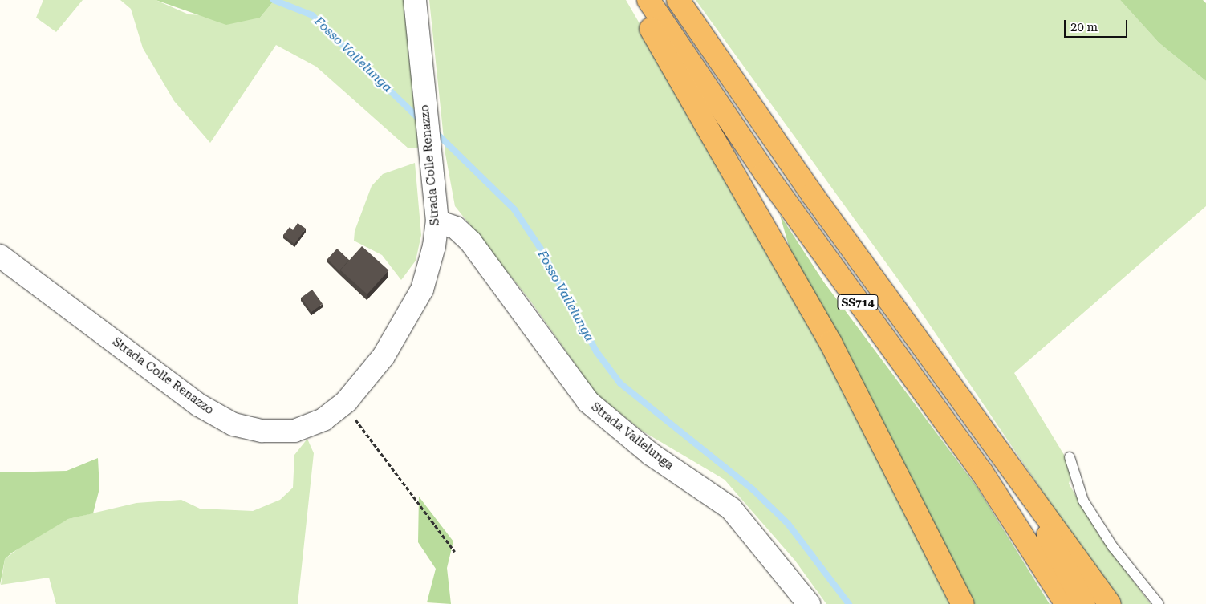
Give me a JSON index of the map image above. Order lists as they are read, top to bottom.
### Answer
{
  "streets": {
    "highway": ["SS714"],
    "street": ["Strada Colle Renazzo", "Strada Vallelunga"]
  },
  "crossings": [
    ["Strada Colle Renazzo", "Strada Vallelunga"]
  ],
  "water": ["Fosso Vallelunga"],
  "scale_bar": "20 m"
}
